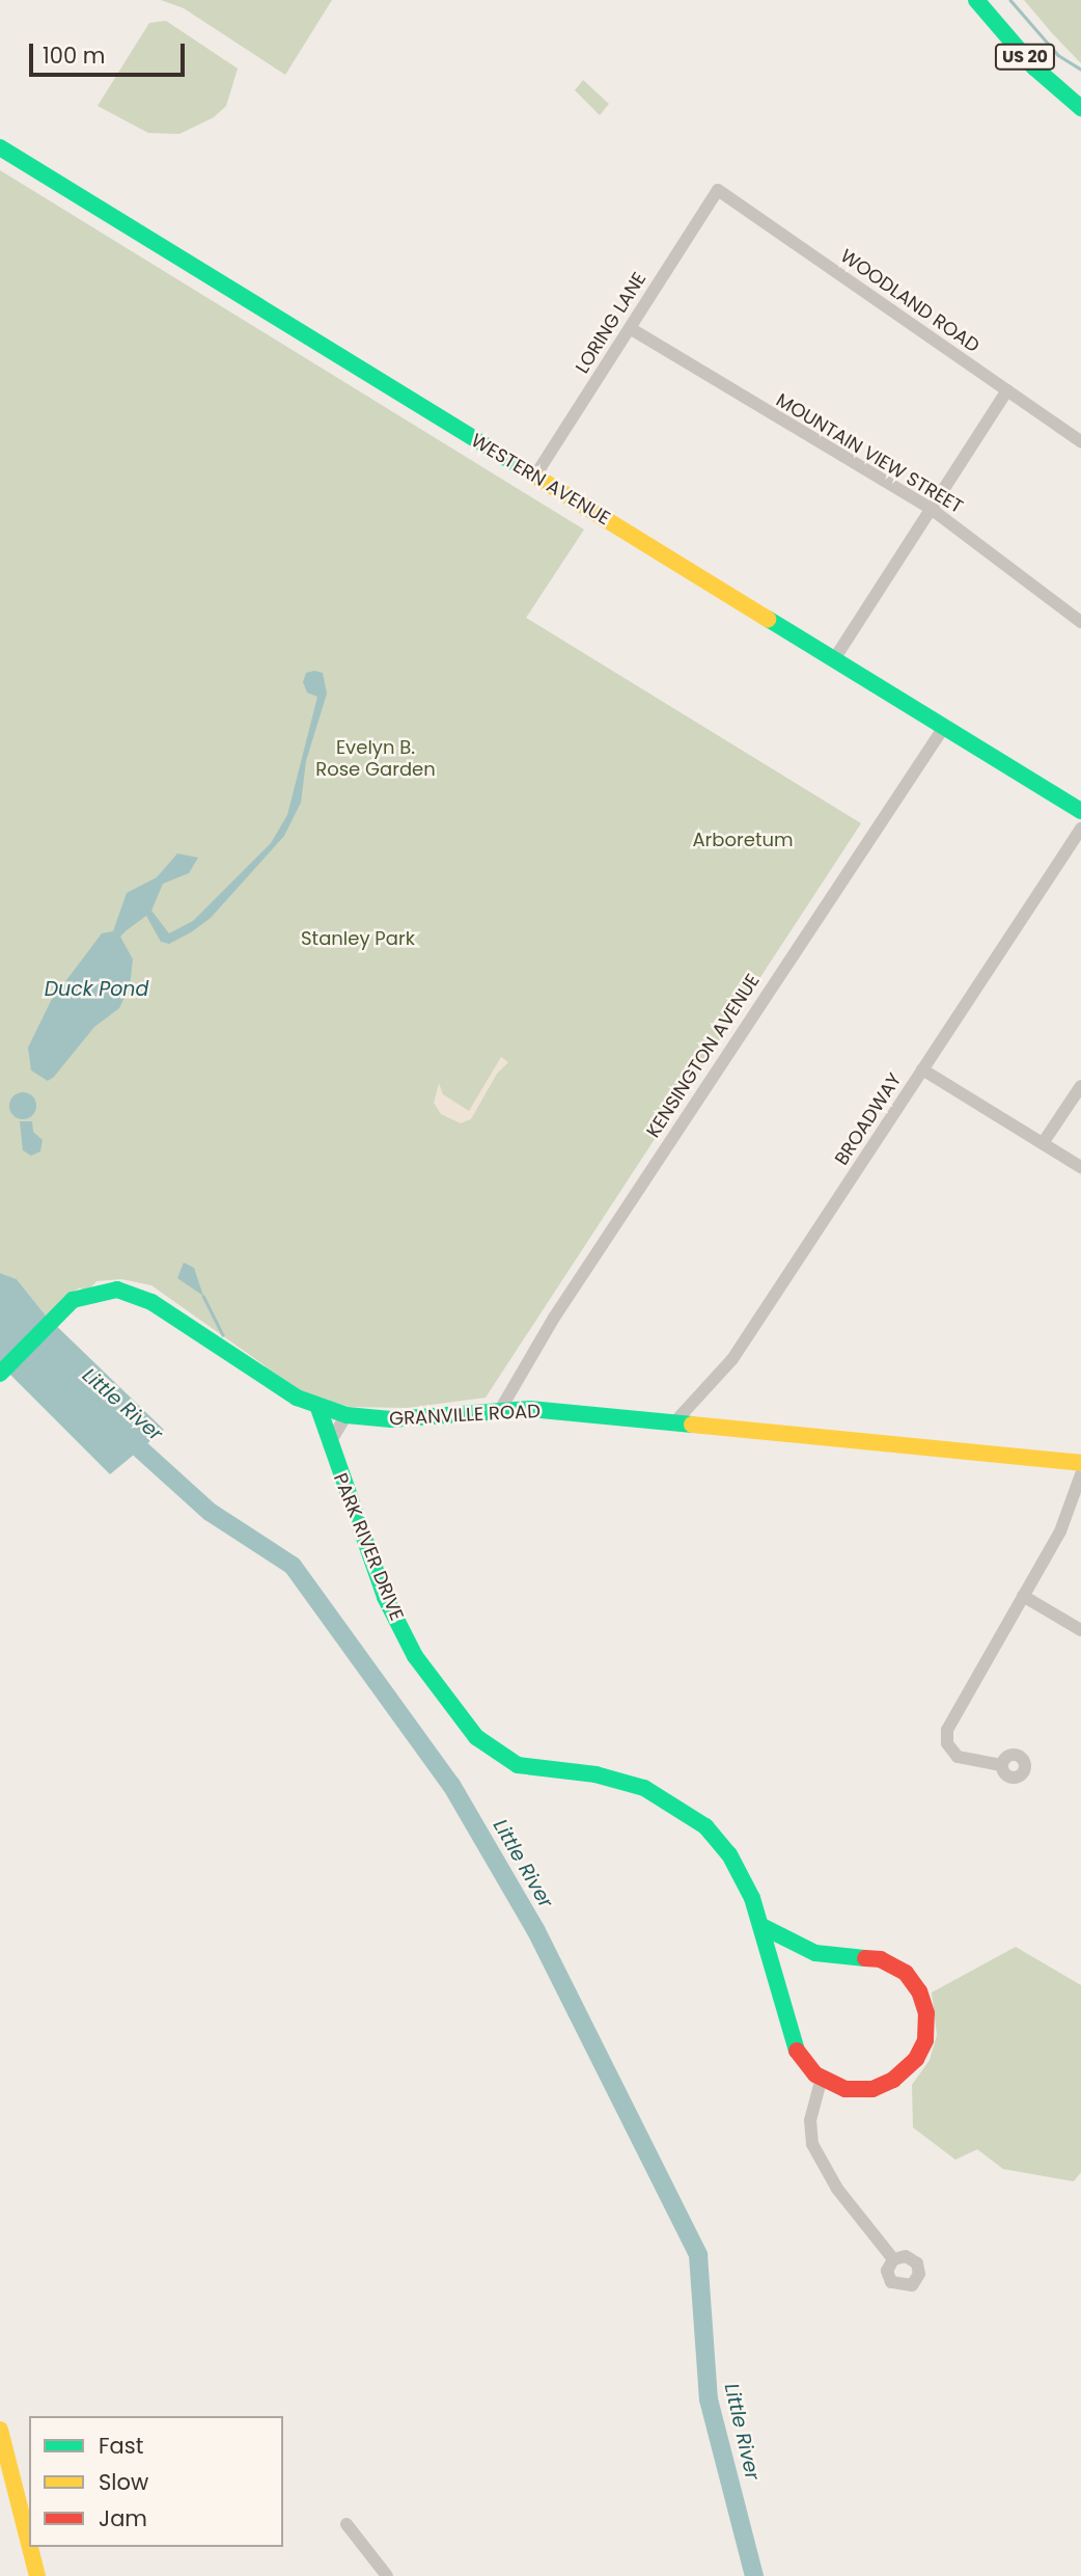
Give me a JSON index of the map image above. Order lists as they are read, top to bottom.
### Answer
{
  "streets": {
    "street": [
      "US 20",
      "WOODLAND ROAD",
      "LORING LANE",
      "MOUNTAIN VIEW STREET",
      "WESTERN AVENUE",
      "KENSINGTON AVENUE",
      "BROADWAY",
      "GRANVILLE ROAD",
      "PARK RIVER DRIVE"
    ]
  },
  "crossings": [
    ["WOODLAND ROAD", "LORING LANE"],
    ["LORING LANE", "MOUNTAIN VIEW STREET"],
    ["LORING LANE", "WESTERN AVENUE"],
    ["WESTERN AVENUE", "KENSINGTON AVENUE"],
    ["KENSINGTON AVENUE", "GRANVILLE ROAD"],
    ["BROADWAY", "GRANVILLE ROAD"],
    ["GRANVILLE ROAD", "PARK RIVER DRIVE"]
  ],
  "water": ["Duck Pond", "Little River"],
  "parks": ["Evelyn B. Rose Garden", "Arboretum", "Stanley Park"],
  "legend": ["Fast", "Slow", "Jam"],
  "scale_bar": "100 m"
}
